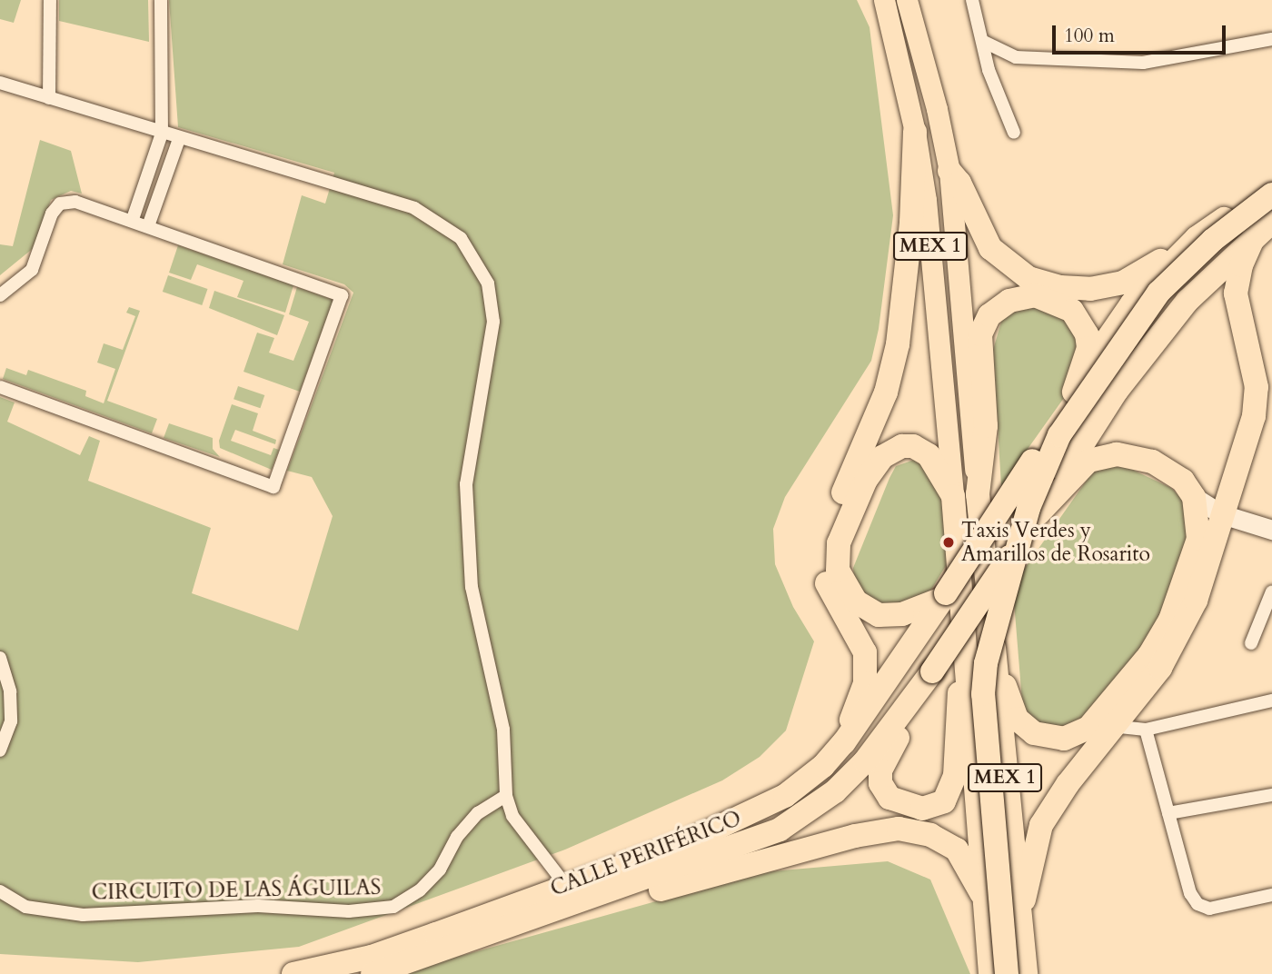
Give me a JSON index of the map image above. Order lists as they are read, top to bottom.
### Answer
{
  "streets": {
    "highway": ["MEX 1", "CALLE PERIFÉRICO"],
    "street": ["CIRCUITO DE LAS ÁGUILAS"]
  },
  "places": ["Taxis Verdes y Amarillos de Rosarito"],
  "scale_bar": "100 m"
}
